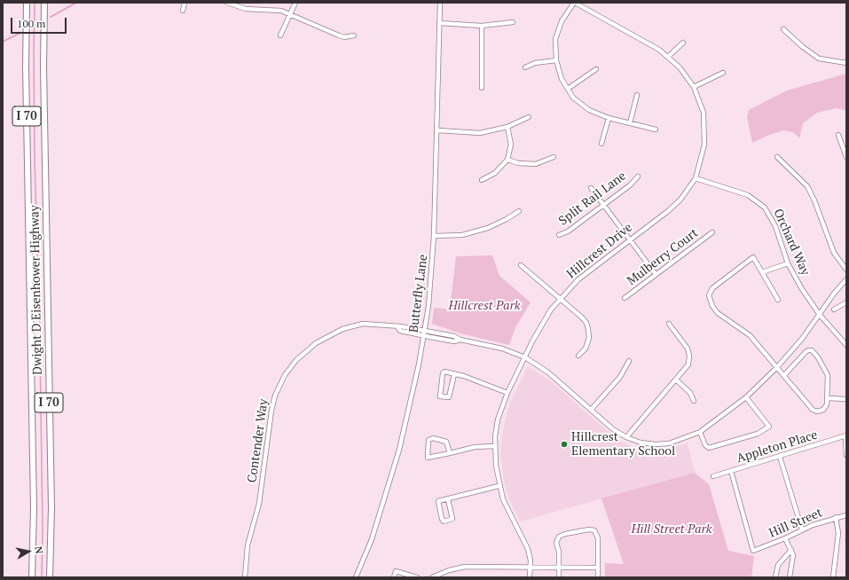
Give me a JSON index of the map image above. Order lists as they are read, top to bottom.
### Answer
{
  "streets": {
    "highway": ["I 70", "Dwight D Eisenhower Highway"],
    "street": [
      "Split Rail Lane",
      "Orchard Way",
      "Hillcrest Drive",
      "Mulberry Court",
      "Butterfly Lane",
      "Contender Way",
      "Appleton Place",
      "Hill Street"
    ]
  },
  "crossings": [
    ["Orchard Way", "Hillcrest Drive"],
    ["Butterfly Lane", "Contender Way"],
    ["Appleton Place", "Hill Street"]
  ],
  "parks": ["Hillcrest Park", "Hill Street Park"],
  "places": ["Hillcrest Elementary School"],
  "scale_bar": "100 m",
  "north": "right"
}
